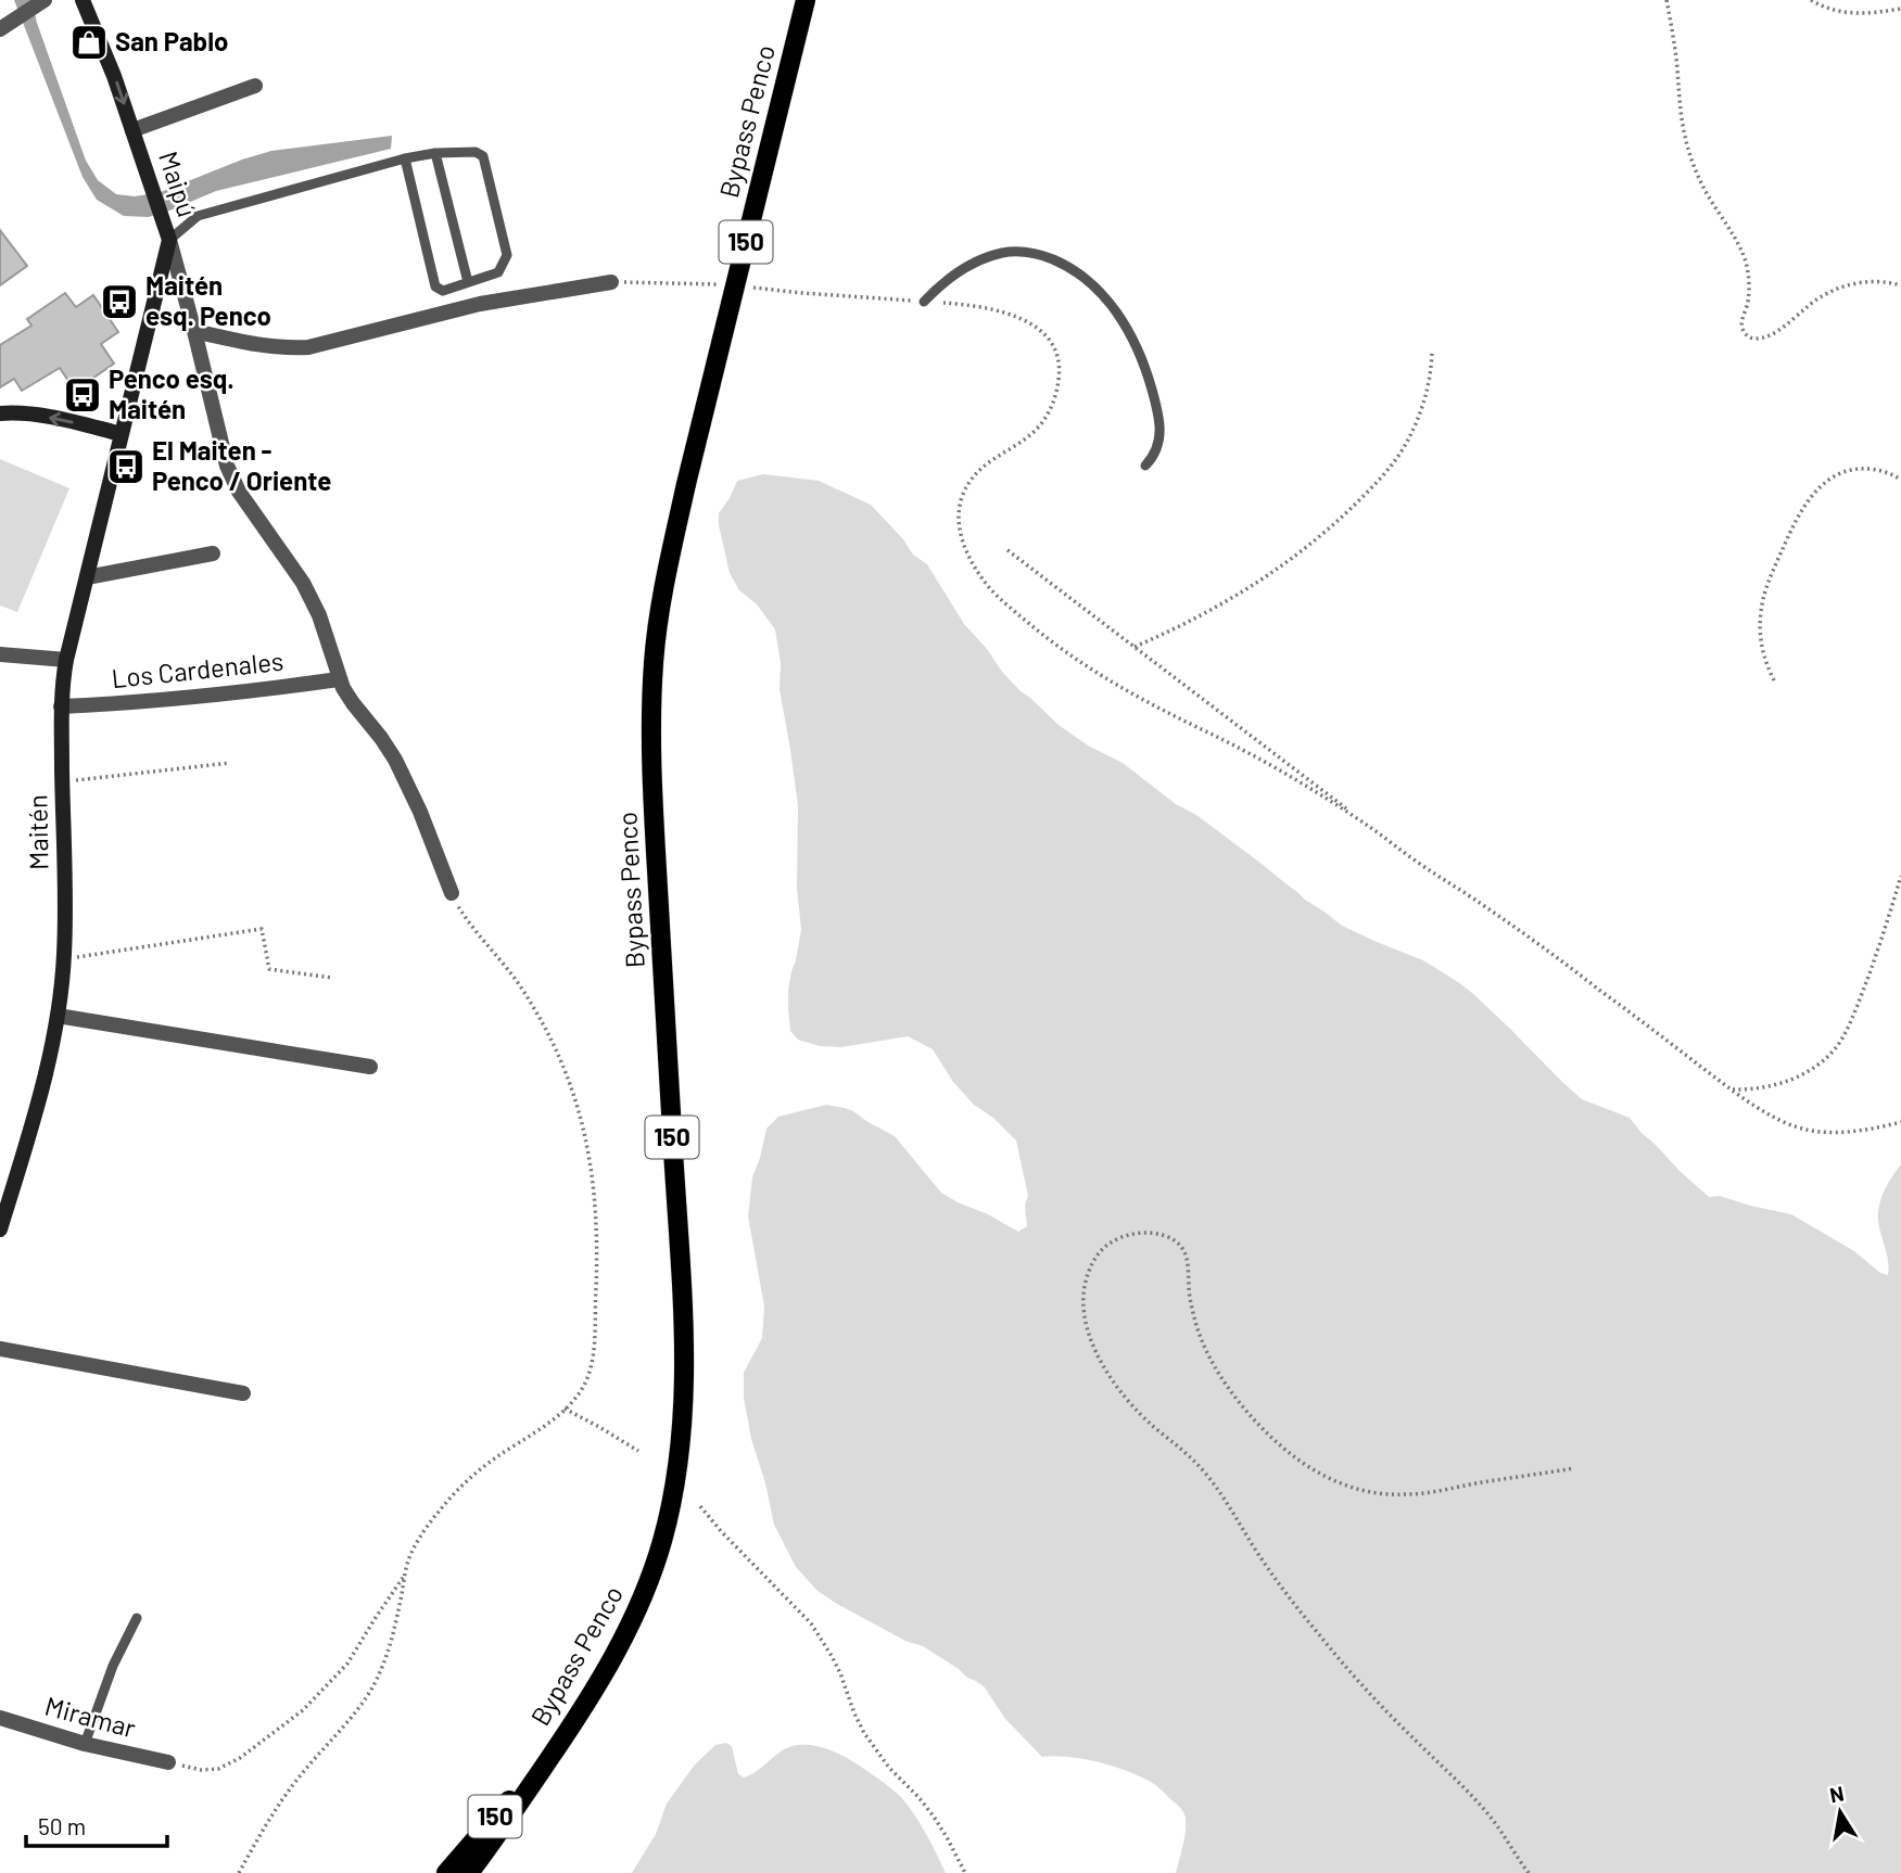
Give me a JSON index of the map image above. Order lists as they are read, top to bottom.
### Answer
{
  "streets": {
    "main road": [
      "Bypass Penco",
      "Maipú",
      "150",
      "Maitén"
    ],
    "street": ["Los Cardenales", "Miramar"]
  },
  "crossings": [
    ["Maipú", "Maitén"],
    ["Los Cardenales", "Maitén"]
  ],
  "places": {
    "shop": ["San Pablo"],
    "bus stop": ["Maitén esq. Penco", "Penco esq. Maitén", "El Maiten - Penco / Oriente"]
  },
  "scale_bar": "50 m",
  "north": "top"
}
